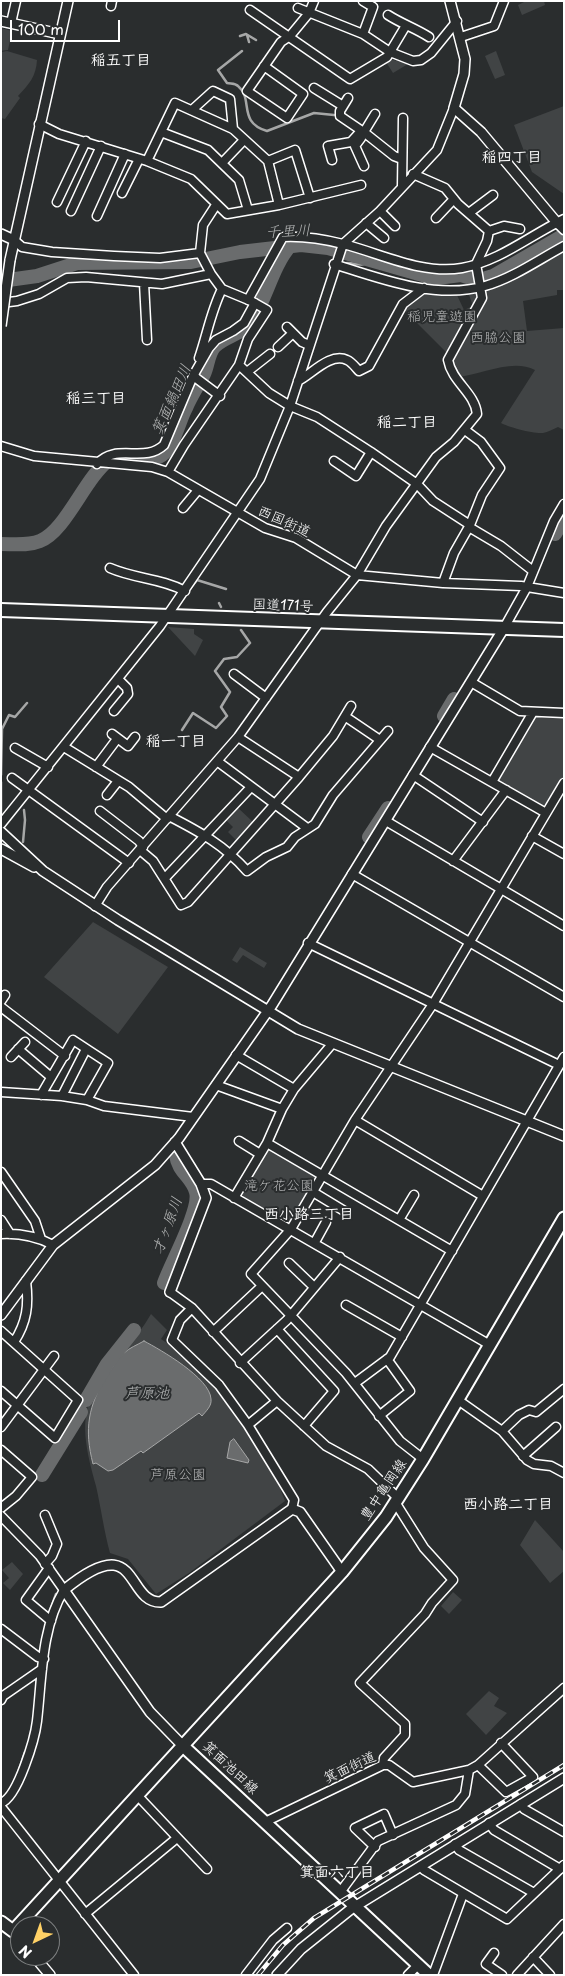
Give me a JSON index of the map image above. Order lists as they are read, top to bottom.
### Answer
{
  "streets": {
    "highway": ["国道171号"],
    "main road": ["豊中亀岡線", "箕面池田線"],
    "street": ["西国街道", "箕面街道"]
  },
  "crossings": [
    ["豊中亀岡線", "箕面池田線"],
    ["箕面池田線", "箕面街道"]
  ],
  "districts": [
    "稲五丁目",
    "稲四丁目",
    "稲三丁目",
    "稲二丁目",
    "稲一丁目",
    "西小路三丁目",
    "西小路二丁目",
    "箕面六丁目"
  ],
  "water": [
    "千里川",
    "箕面鍋田川",
    "才ヶ原川",
    "芦原池"
  ],
  "parks": [
    "稲児童遊園",
    "西脇公園",
    "滝ケ花公園",
    "芦原公園"
  ],
  "scale_bar": "100 m",
  "north": "bottom left"
}
